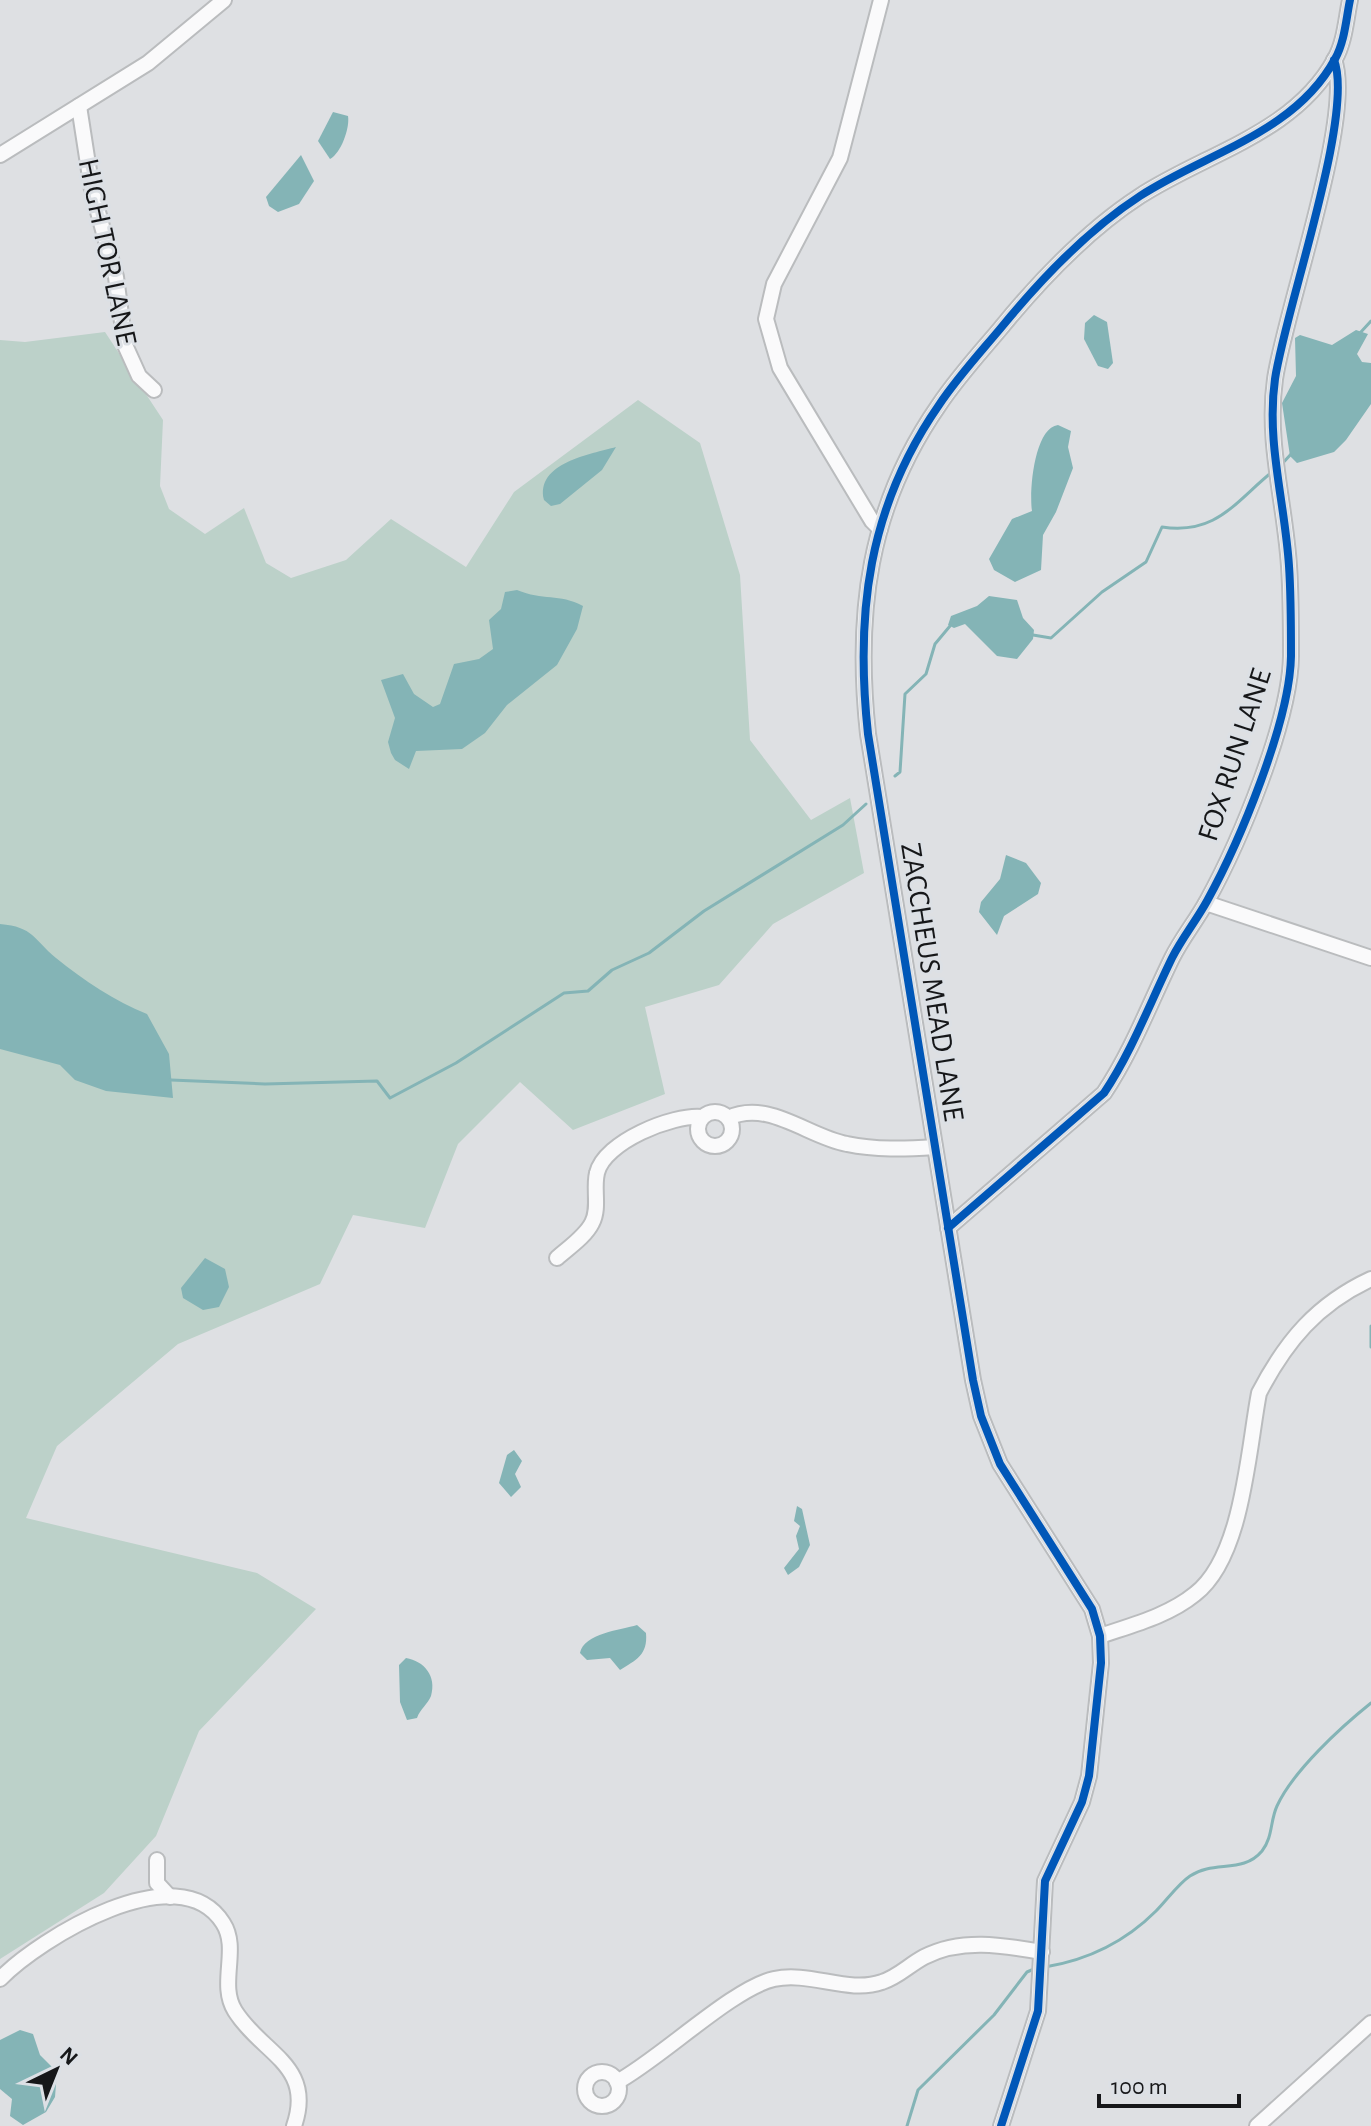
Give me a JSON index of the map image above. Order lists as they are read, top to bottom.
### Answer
{
  "streets": {
    "street": ["HIGH TOR LANE", "FOX RUN LANE", "ZACCHEUS MEAD LANE"]
  },
  "crossings": [
    ["FOX RUN LANE", "ZACCHEUS MEAD LANE"]
  ],
  "scale_bar": "100 m",
  "north": "top right"
}
